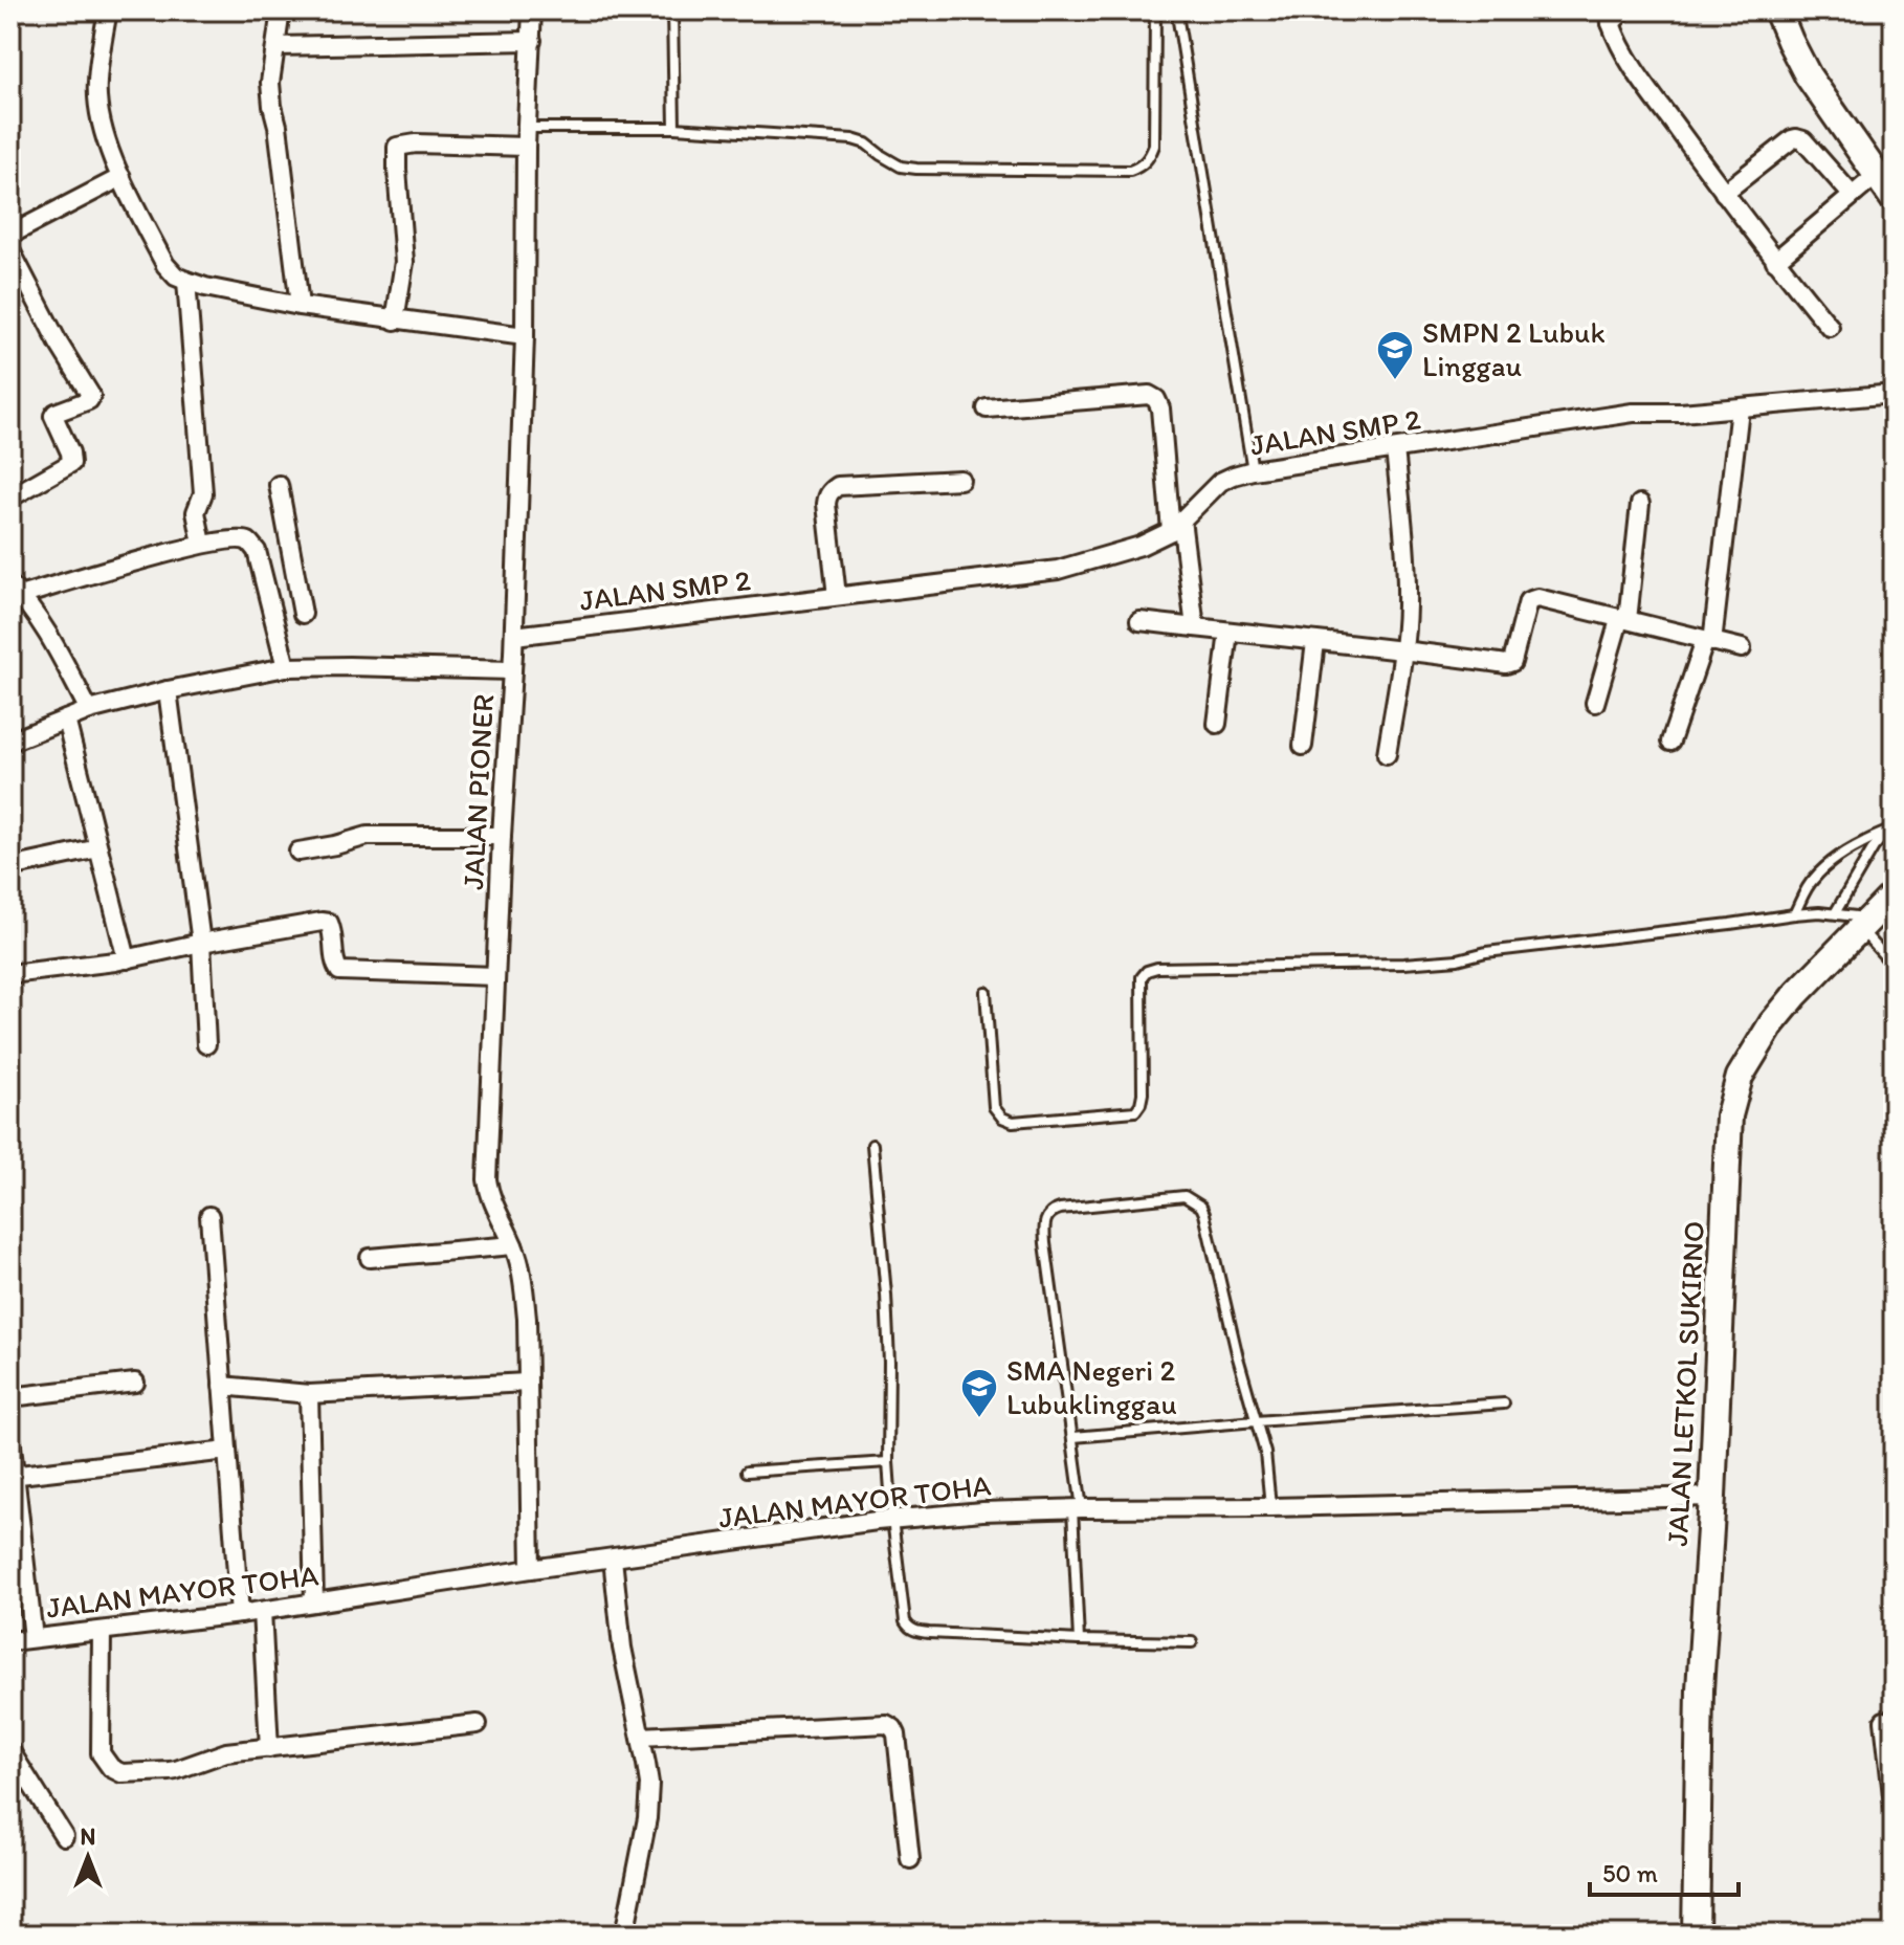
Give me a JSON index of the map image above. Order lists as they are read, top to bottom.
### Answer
{
  "streets": {
    "main road": ["JALAN LETKOL SUKIRNO"],
    "street": ["JALAN SMP 2", "JALAN PIONER", "JALAN MAYOR TOHA"]
  },
  "crossings": [
    ["JALAN SMP 2", "JALAN PIONER"],
    ["JALAN PIONER", "JALAN MAYOR TOHA"],
    ["JALAN LETKOL SUKIRNO", "JALAN MAYOR TOHA"]
  ],
  "places": {
    "school or university": ["SMPN 2 Lubuk Linggau", "SMA Negeri 2 Lubuklinggau"]
  },
  "scale_bar": "50 m",
  "north": "top"
}
